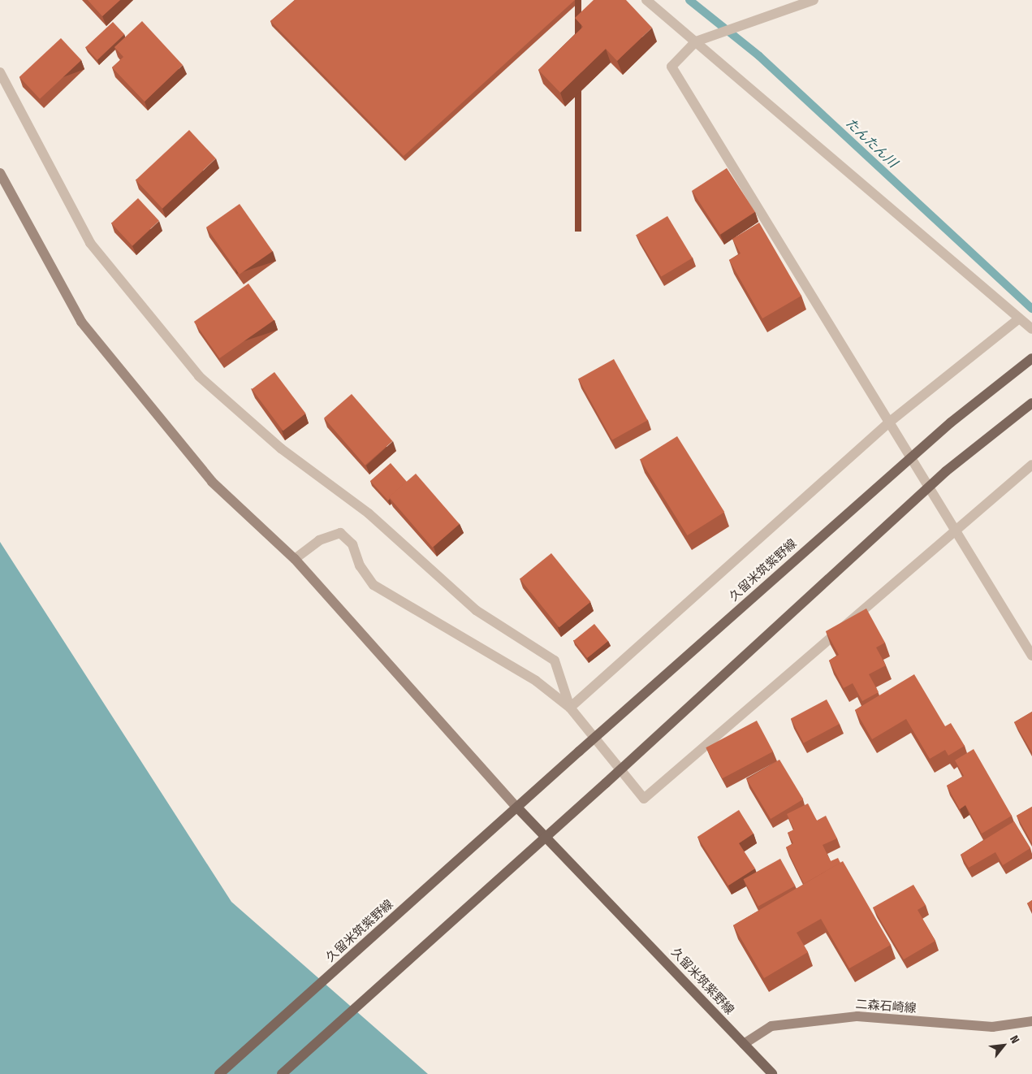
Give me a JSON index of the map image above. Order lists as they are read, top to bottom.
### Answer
{
  "streets": {
    "main road": ["久留米筑紫野線"],
    "street": ["二森石崎線"]
  },
  "crossings": [
    ["久留米筑紫野線", "二森石崎線"]
  ],
  "water": ["たんたん川"],
  "north": "top right"
}
